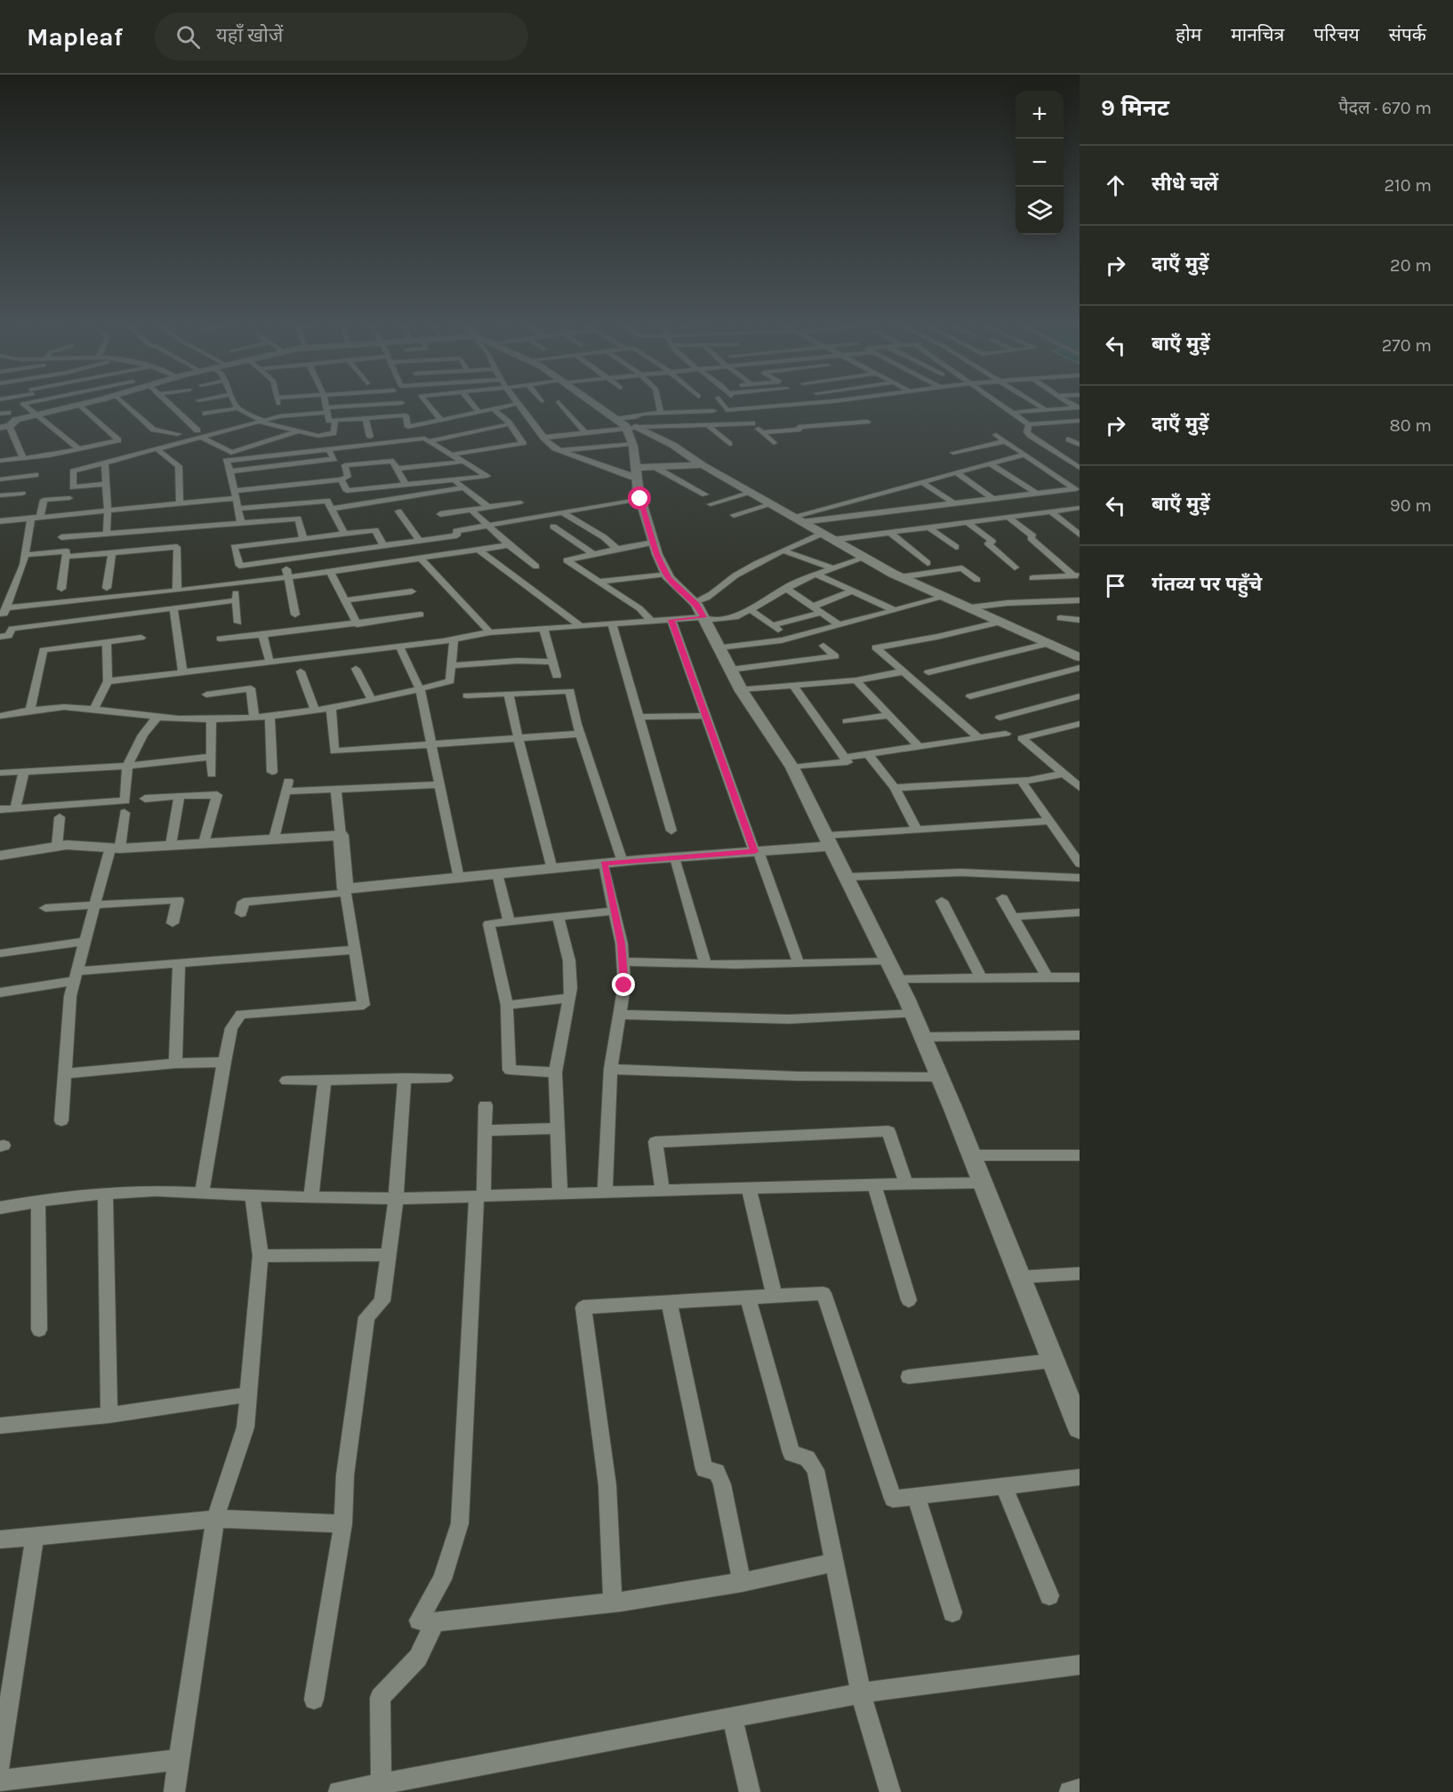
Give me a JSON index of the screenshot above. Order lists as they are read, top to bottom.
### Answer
{
  "page": {
    "header": "Mapleaf",
    "search": "यहाँ खोजें",
    "nav": [
      "होम",
      "मानचित्र",
      "परिचय",
      "संपर्क"
    ],
    "heading": ["9 मिनट", "पैदल · 670 m"],
    "map_buttons": ["+", "−"],
    "list": [
      ["सीधे चलें", "210 m"],
      ["दाएँ मुड़ें", "20 m"],
      ["बाएँ मुड़ें", "270 m"],
      ["दाएँ मुड़ें", "80 m"],
      ["बाएँ मुड़ें", "90 m"],
      "गंतव्य पर पहुँचे"
    ]
  }
}
